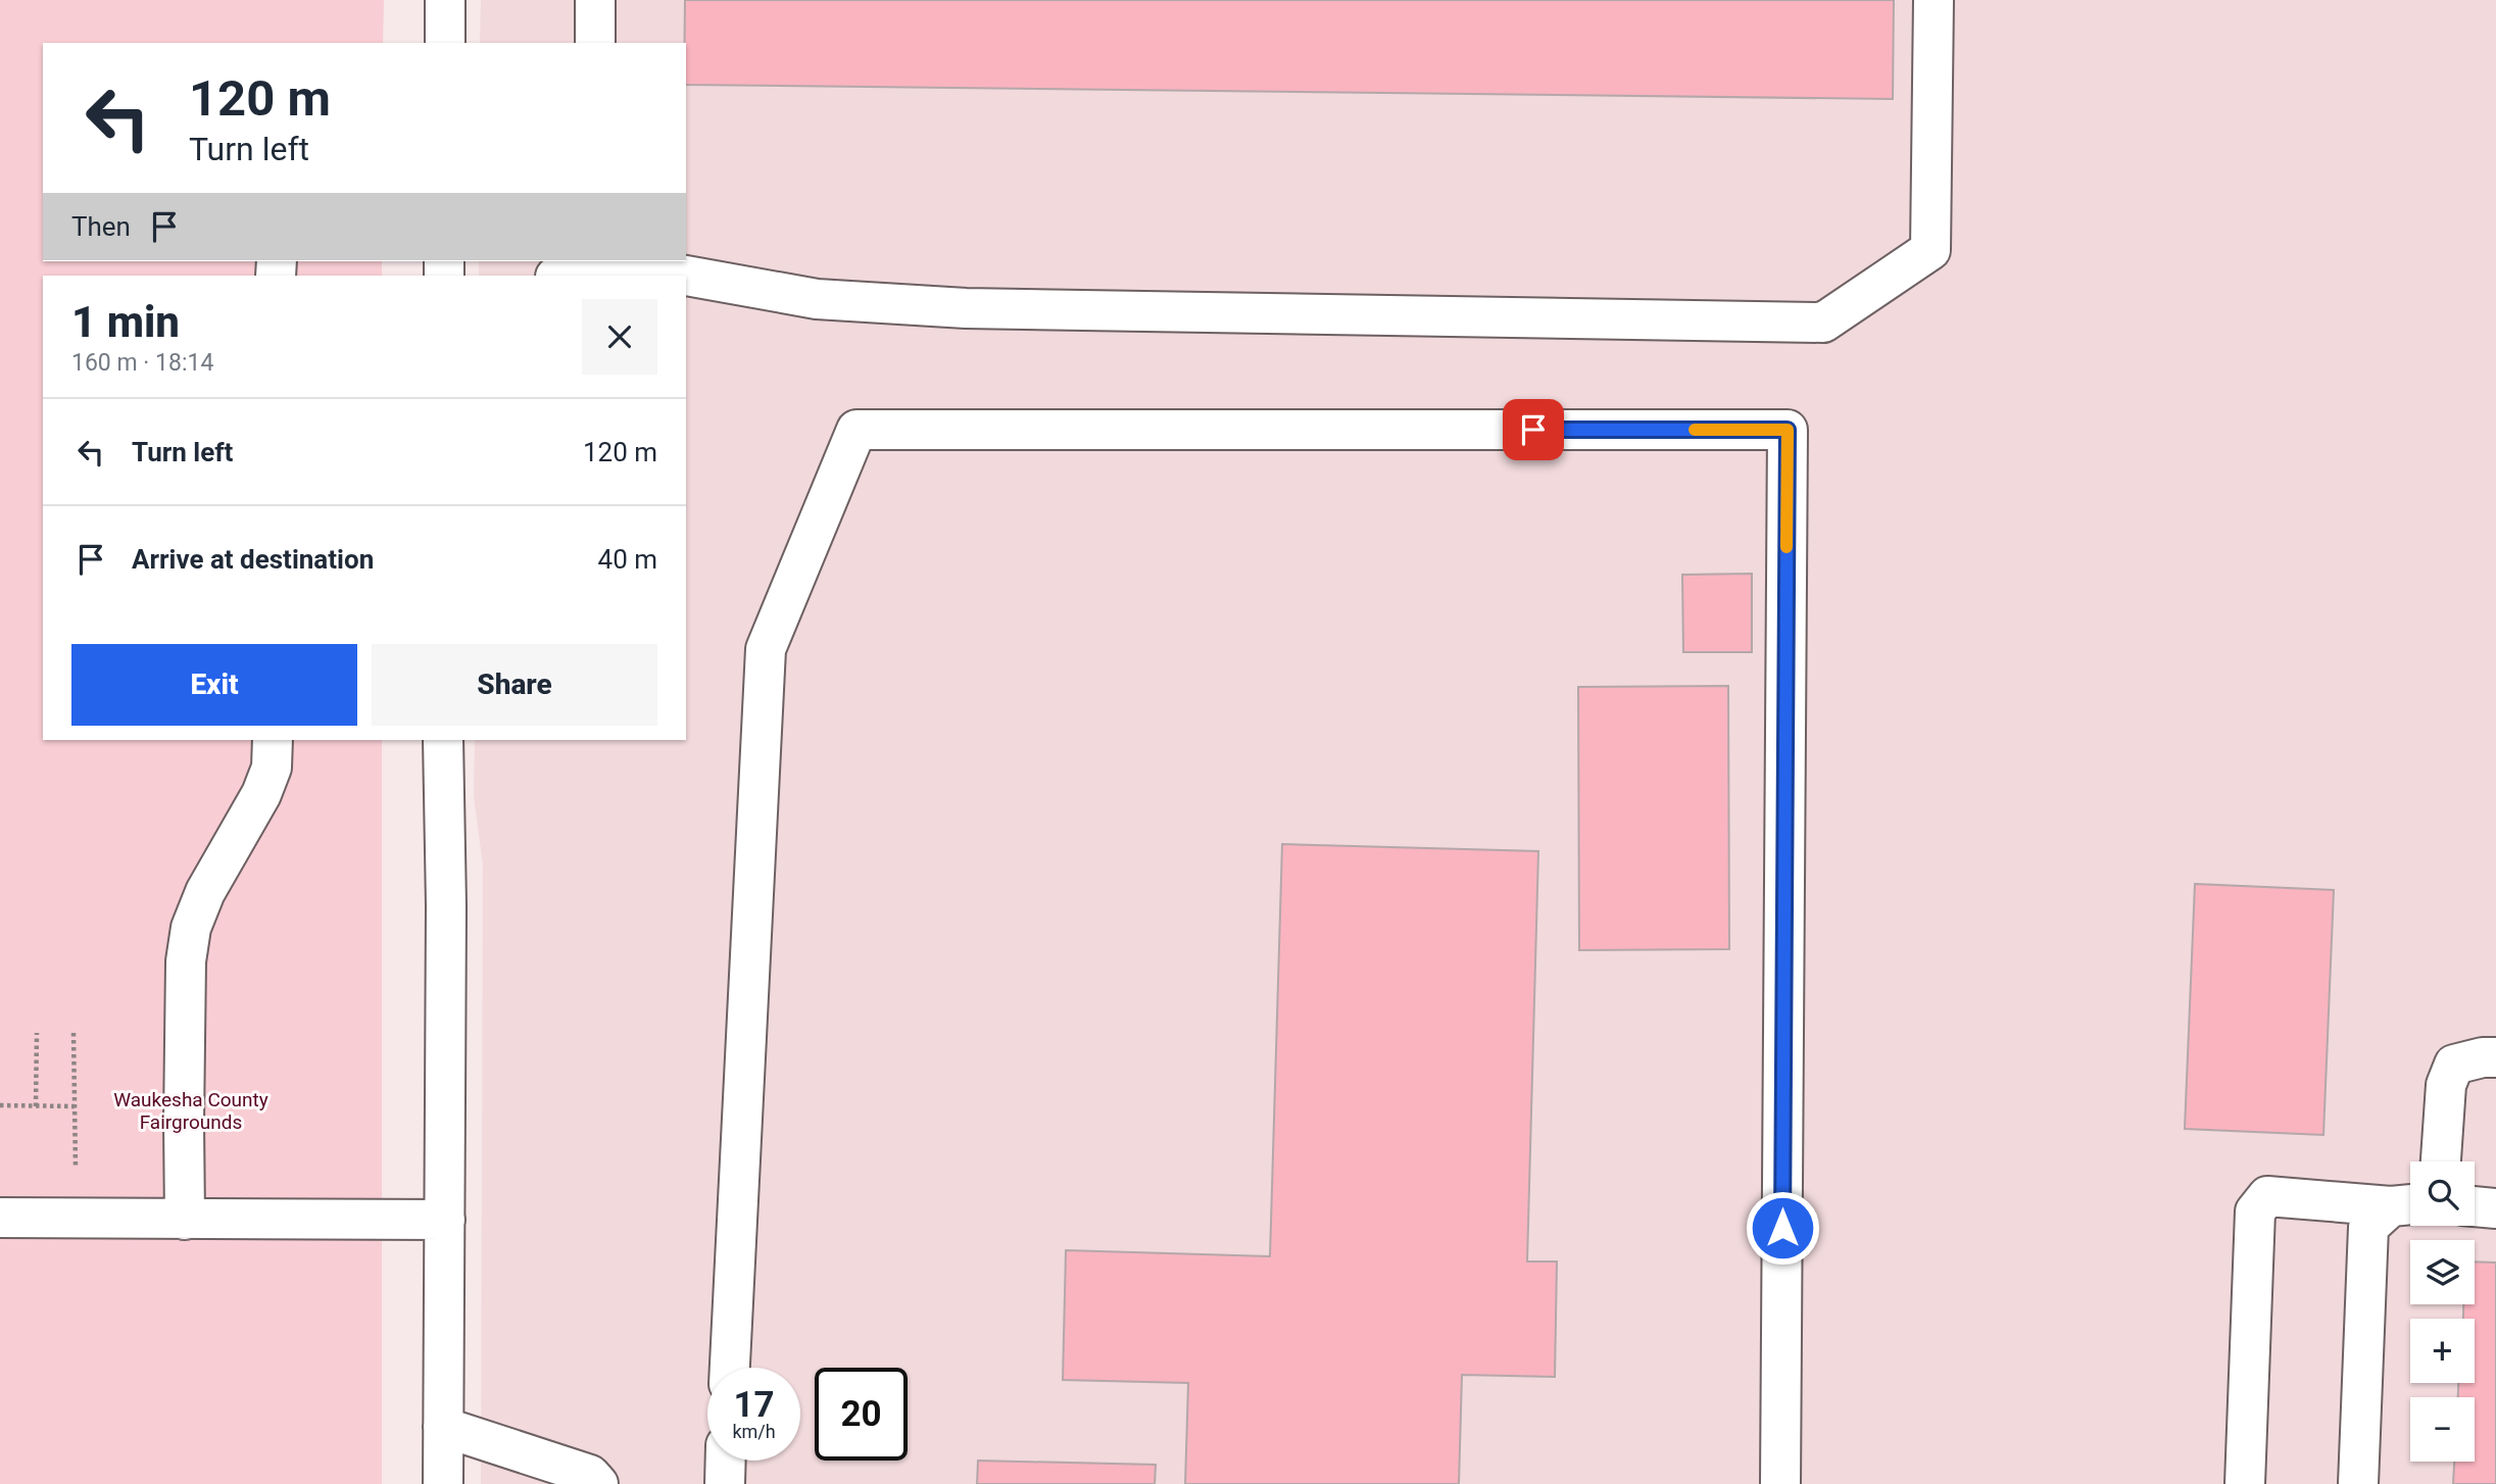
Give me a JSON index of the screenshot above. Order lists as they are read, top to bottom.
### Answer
{
  "parks": ["Waukesha County Fairgrounds"],
  "page": {
    "turn": ["120 m", "Turn left"],
    "then": "Then",
    "heading": ["1 min", "160 m · 18:14"],
    "list": [
      {
        "name": "Turn left",
        "value": "120 m"
      },
      {
        "name": "Arrive at destination",
        "value": "40 m"
      }
    ],
    "buttons": ["Exit", "Share"],
    "map_buttons": ["+", "−"],
    "speed": "17 km/h",
    "limit": "20"
  }
}
